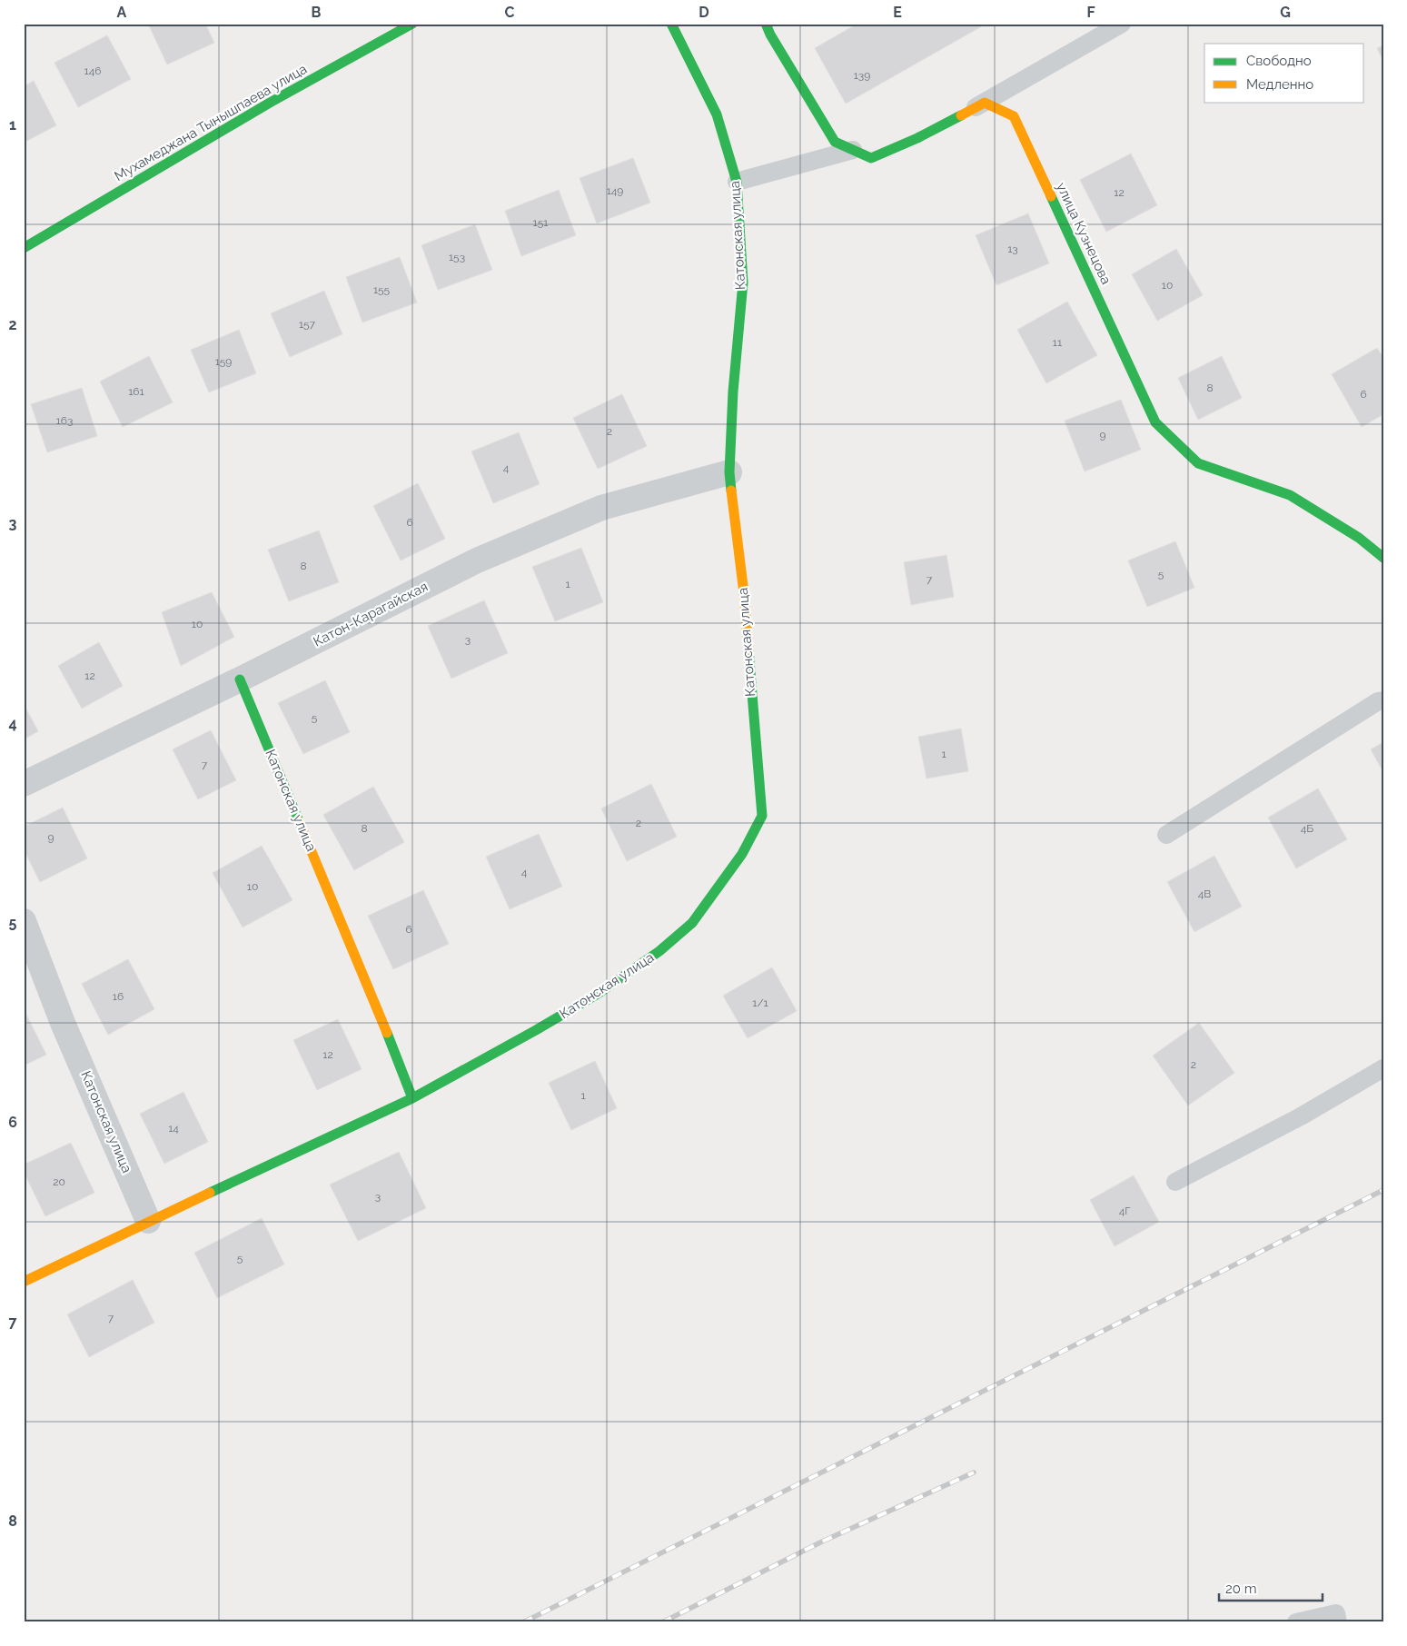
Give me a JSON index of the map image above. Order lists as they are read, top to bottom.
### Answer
{
  "streets": {
    "street": [
      "Мухамеджана Тынышпаева улица",
      "улица Кузнецова",
      "Катонская улица",
      "Катон-Карагайская"
    ]
  },
  "crossings": [
    ["Катонская улица", "Катон-Карагайская"]
  ],
  "house_numbers": [
    "146",
    "139",
    "149",
    "12",
    "151",
    "13",
    "153",
    "10",
    "155",
    "157",
    "11",
    "159",
    "8",
    "161",
    "6",
    "163",
    "2",
    "9",
    "4",
    "6",
    "8",
    "5",
    "7",
    "1",
    "10",
    "3",
    "12",
    "5",
    "1",
    "7",
    "2",
    "8",
    "4Б",
    "9",
    "4",
    "10",
    "4В",
    "6",
    "16",
    "1/1",
    "12",
    "2",
    "1",
    "14",
    "20",
    "3",
    "4Г",
    "5",
    "7"
  ],
  "legend": ["Свободно", "Медленно"],
  "scale_bar": "20 m",
  "grid": {
    "columns": [
      "A",
      "B",
      "C",
      "D",
      "E",
      "F",
      "G"
    ],
    "rows": [
      "1",
      "2",
      "3",
      "4",
      "5",
      "6",
      "7",
      "8"
    ]
  }
}
